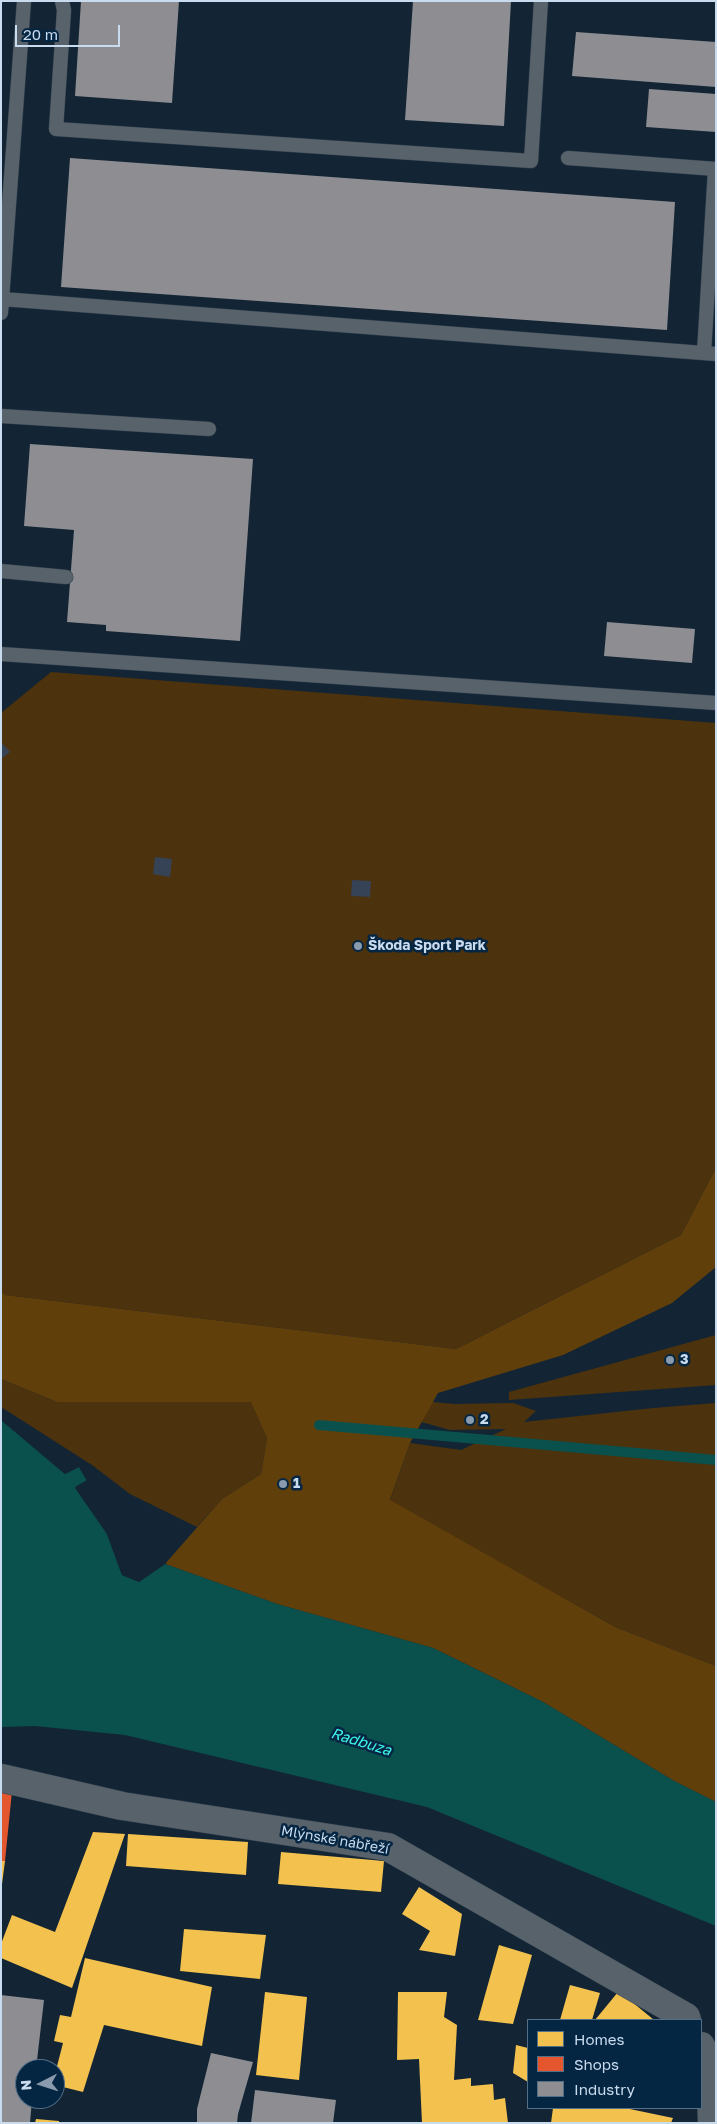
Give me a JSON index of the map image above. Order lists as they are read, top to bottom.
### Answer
{
  "streets": {
    "street": ["Mlýnské nábřeží"]
  },
  "water": ["Radbuza"],
  "places": [
    "Škoda Sport Park",
    "3",
    "2",
    "1"
  ],
  "legend": ["Homes", "Shops", "Industry"],
  "scale_bar": "20 m",
  "north": "left"
}
